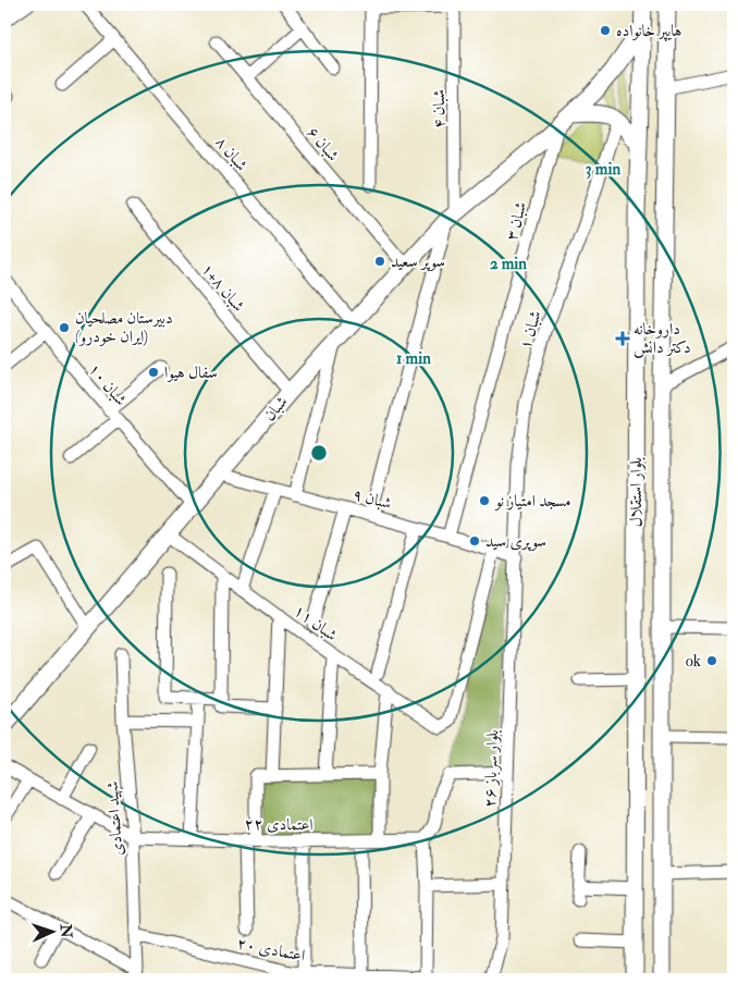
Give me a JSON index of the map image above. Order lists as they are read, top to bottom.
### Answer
{
  "streets": {
    "main road": ["شبان", "بلوار استقلال"],
    "street": [
      "۴ شبان",
      "۶ شبان",
      "۸ شبان",
      "۳ شبان",
      "۱+۸ شبان",
      "۱ شبان",
      "۱۰ شبان",
      "۹ شبان",
      "۱۱ شبان",
      "۲۶ بلوار سرباز",
      "شهید اعتمادی",
      "۲۲ اعتمادی",
      "۲۰ اعتمادی"
    ]
  },
  "crossings": [
    ["۴ شبان", "شبان"],
    ["۴ شبان", "۹ شبان"],
    ["۶ شبان", "شبان"],
    ["۸ شبان", "شبان"],
    ["۳ شبان", "شبان"],
    ["۳ شبان", "۹ شبان"],
    ["۱+۸ شبان", "شبان"],
    ["۱ شبان", "۹ شبان"],
    ["۱ شبان", "۲۶ بلوار سرباز"],
    ["۱۰ شبان", "شبان"],
    ["شبان", "بلوار استقلال"],
    ["شبان", "۹ شبان"],
    ["۹ شبان", "۱۱ شبان"],
    ["۹ شبان", "۲۶ بلوار سرباز"],
    ["شهید اعتمادی", "۲۲ اعتمادی"],
    ["شهید اعتمادی", "۲۰ اعتمادی"]
  ],
  "places": {
    "other": [
      "هایپر خانواده",
      "سوپر سعید",
      "دبیرستان مصلحیان (ایران خودرو)",
      "سفال هیوا",
      "مسجد امتیاز نو",
      "سوپری سید",
      "ok"
    ],
    "health": ["داروخانه دکتر دانش"]
  },
  "north": "right",
  "rings": ["3 min", "2 min", "1 min"]
}
